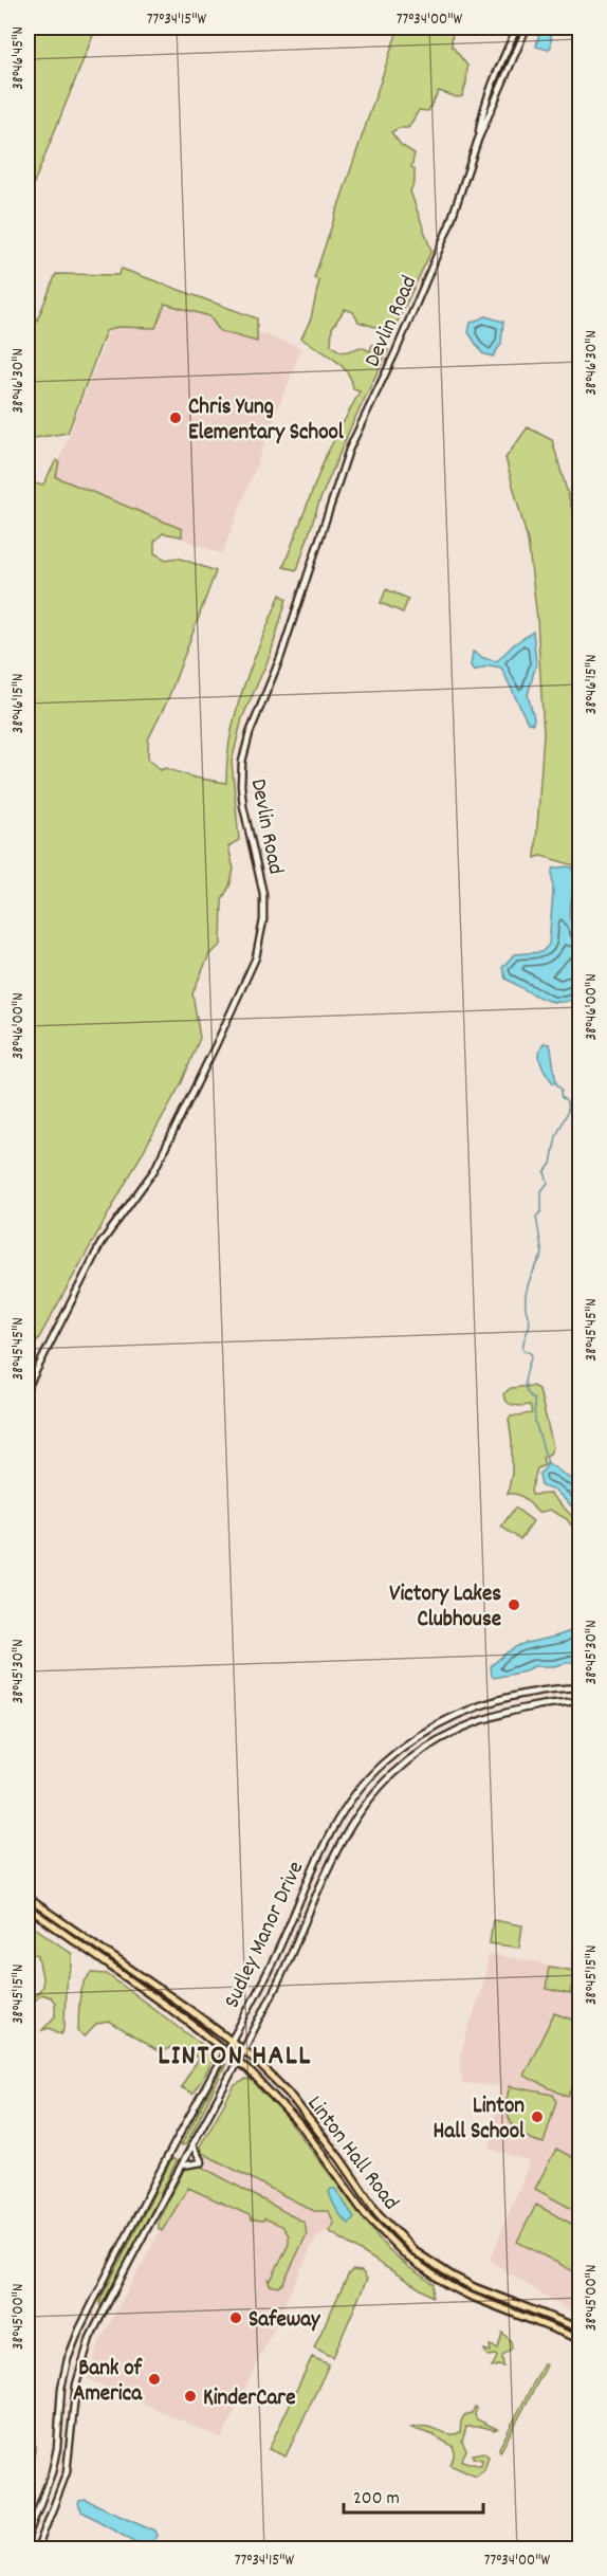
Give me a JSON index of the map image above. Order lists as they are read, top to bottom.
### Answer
{
  "streets": {
    "main road": ["Devlin Road", "Sudley Manor Drive", "Linton Hall Road"]
  },
  "crossings": [
    ["Sudley Manor Drive", "Linton Hall Road"]
  ],
  "districts": ["LINTON HALL"],
  "places": [
    "Chris Yung Elementary School",
    "Victory Lakes Clubhouse",
    "Linton Hall School",
    "Safeway",
    "Bank of America",
    "KinderCare"
  ],
  "scale_bar": "200 m",
  "coordinates": [
    "77°34'15\"W",
    "77°34'00\"W",
    "38°46'45\"N",
    "38°46'30\"N",
    "38°46'15\"N",
    "38°46'00\"N",
    "38°45'45\"N",
    "38°45'30\"N",
    "38°45'15\"N",
    "38°45'00\"N"
  ]
}
